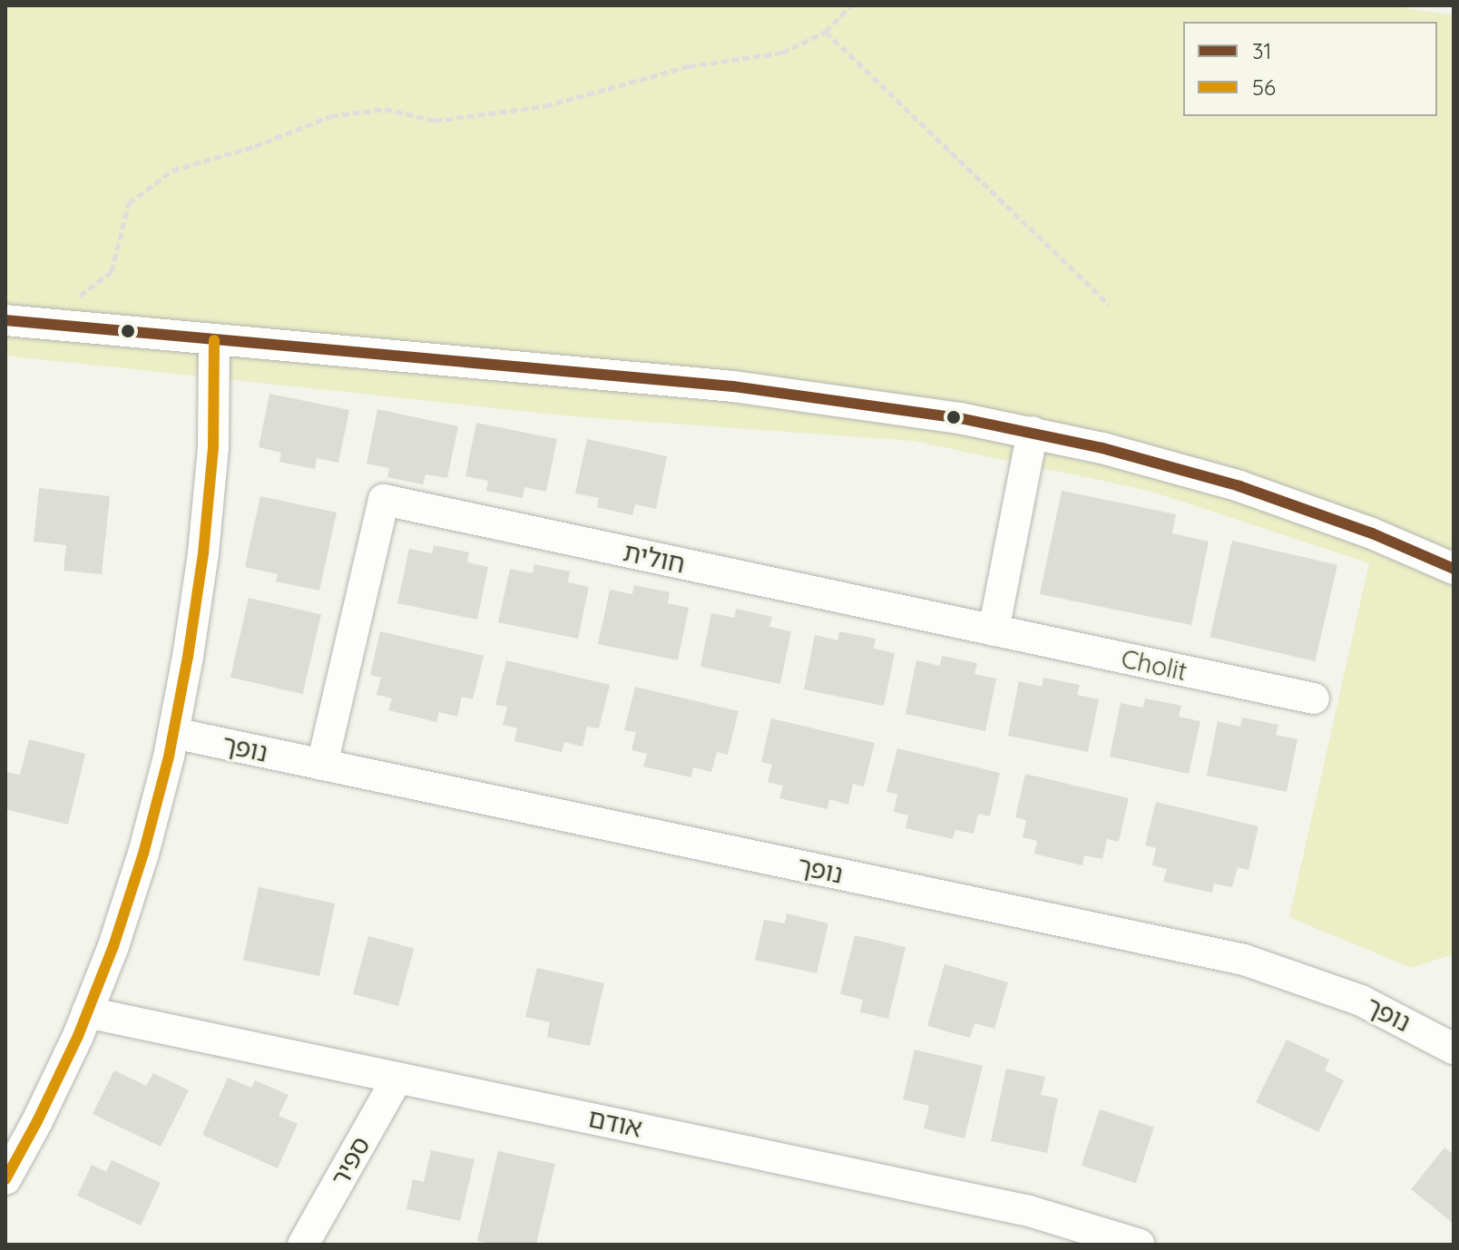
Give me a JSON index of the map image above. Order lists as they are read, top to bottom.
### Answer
{
  "streets": {
    "street": [
      "חולית",
      "Cholit",
      "נופך",
      "אודם",
      "ספיר"
    ]
  },
  "crossings": [
    ["חולית", "Cholit"],
    ["חולית", "נופך"],
    ["אודם", "ספיר"]
  ],
  "lines": ["transit line 31", "transit line 56"],
  "legend": ["31", "56"]
}
